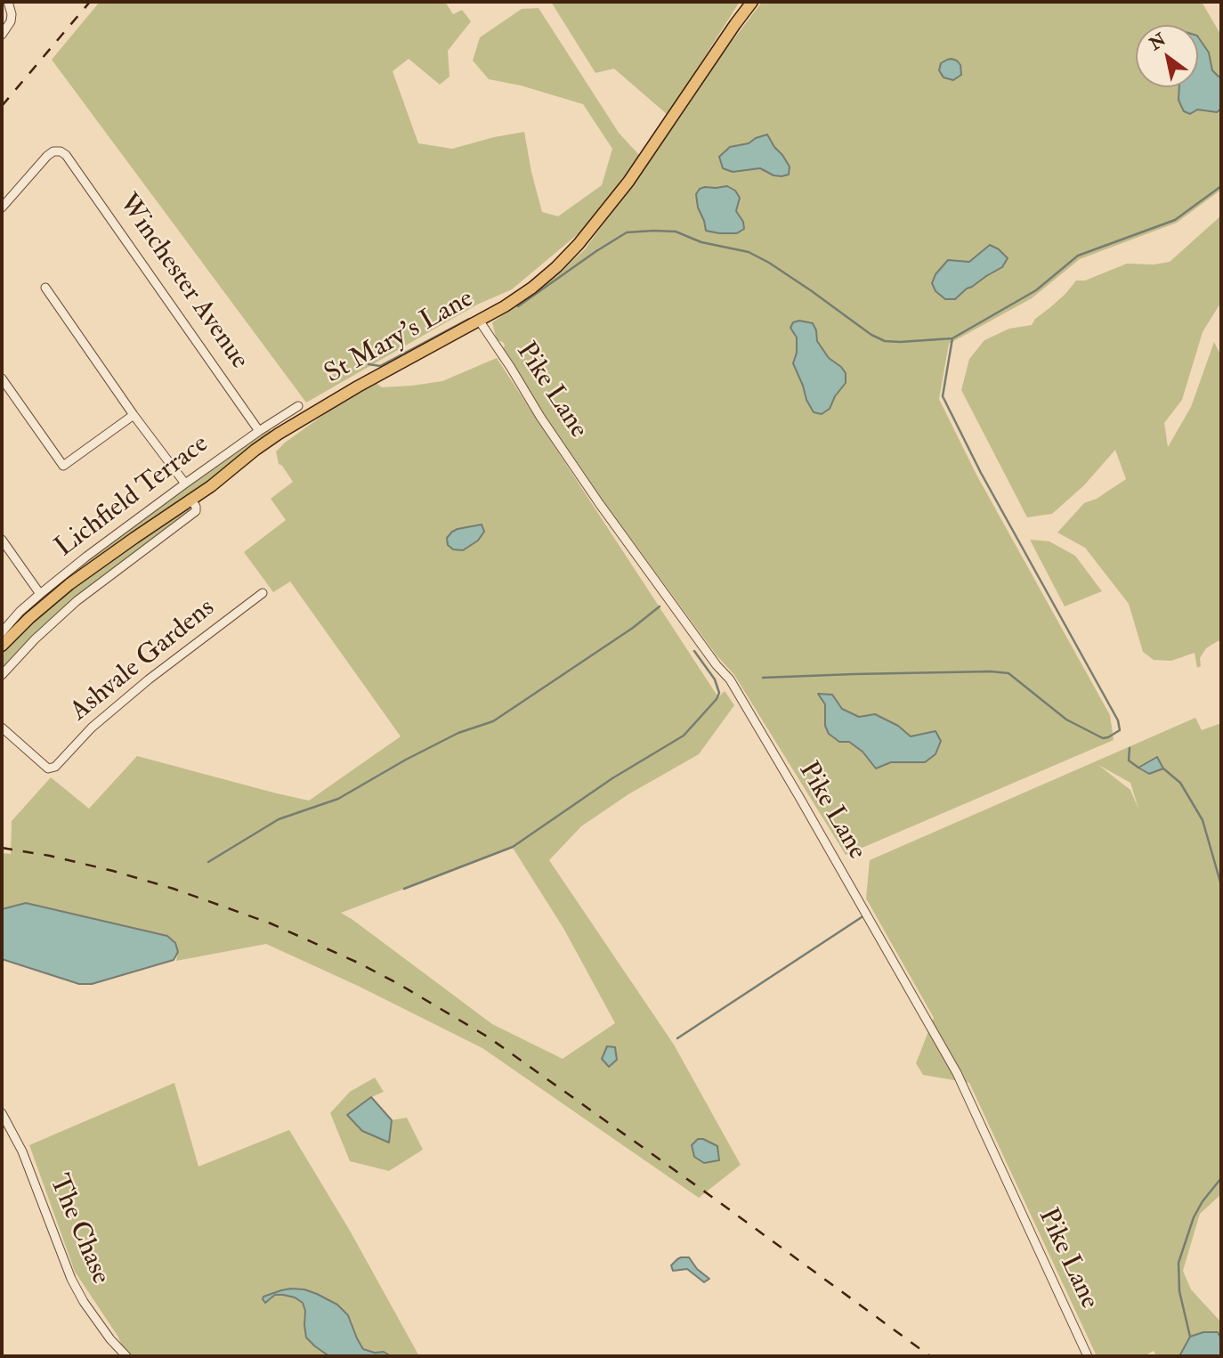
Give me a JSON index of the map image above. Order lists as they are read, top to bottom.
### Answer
{
  "streets": {
    "main road": ["St Mary's Lane"],
    "street": [
      "Winchester Avenue",
      "Pike Lane",
      "Lichfield Terrace",
      "Ashvale Gardens",
      "The Chase"
    ]
  },
  "crossings": [
    ["Winchester Avenue", "Lichfield Terrace"],
    ["St Mary's Lane", "Pike Lane"]
  ],
  "north": "top left"
}
